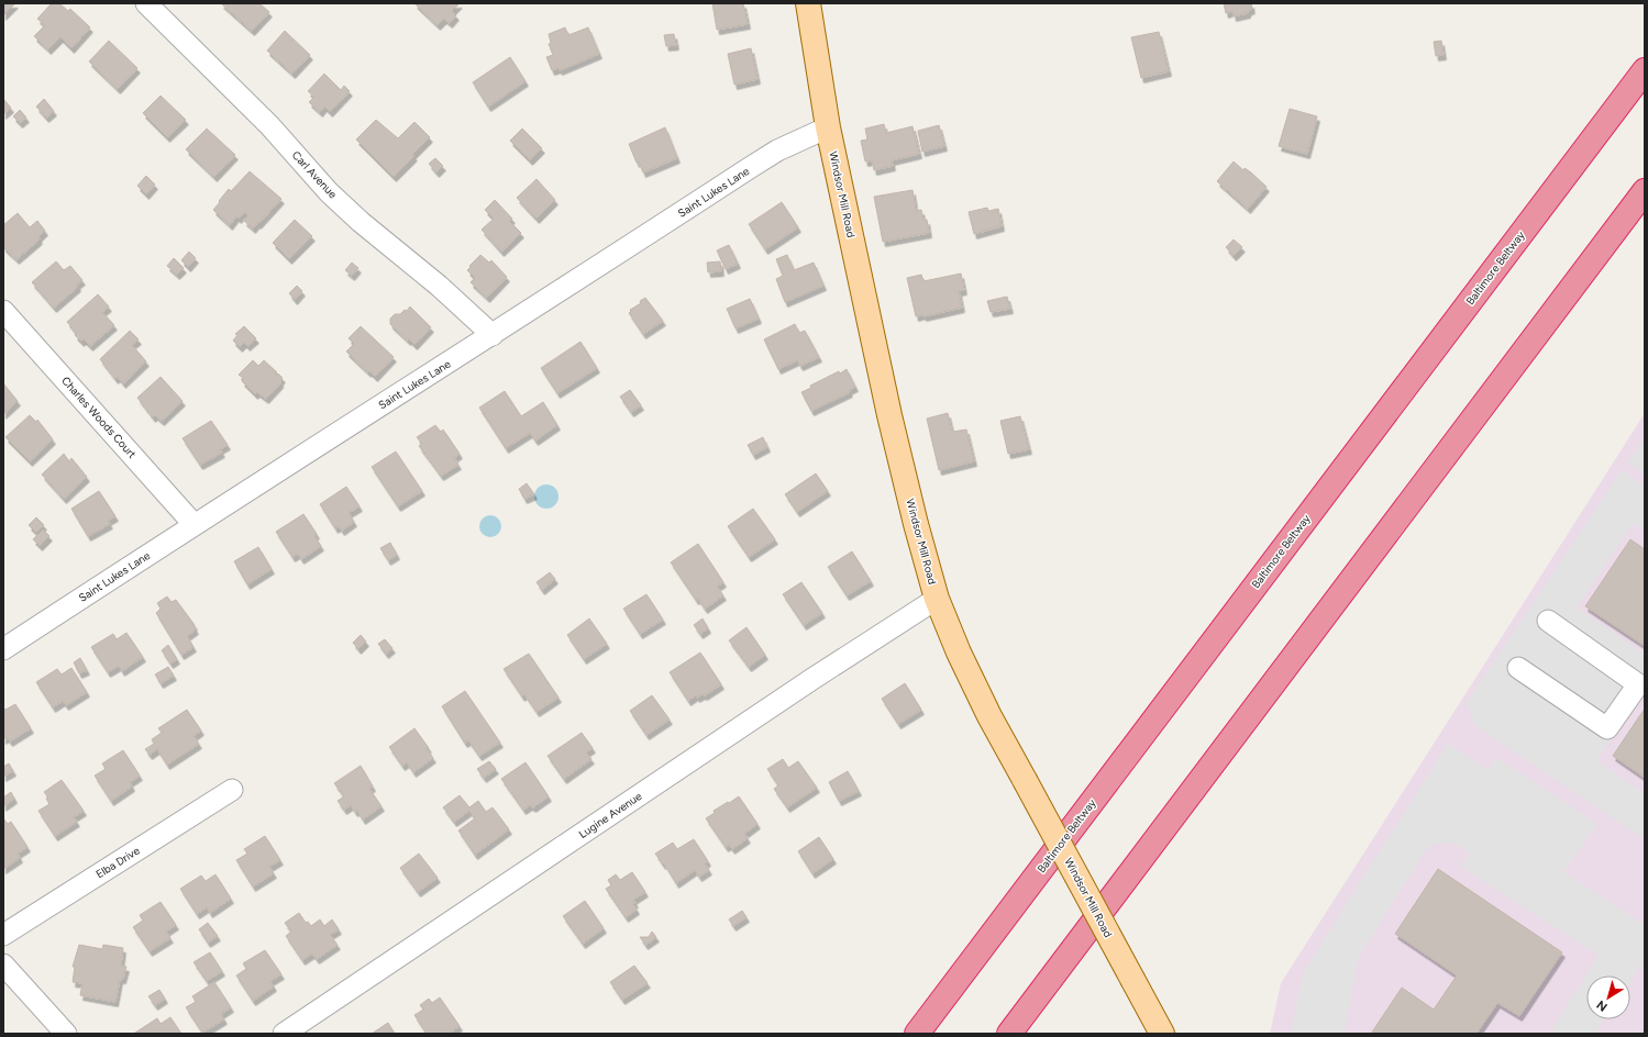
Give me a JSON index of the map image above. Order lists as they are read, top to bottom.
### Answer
{
  "streets": {
    "highway": ["Baltimore Beltway"],
    "main road": ["Windsor Mill Road"],
    "street": [
      "Carl Avenue",
      "Saint Lukes Lane",
      "Charles Woods Court",
      "Lugine Avenue",
      "Elba Drive"
    ]
  },
  "crossings": [
    ["Carl Avenue", "Saint Lukes Lane"],
    ["Saint Lukes Lane", "Windsor Mill Road"],
    ["Saint Lukes Lane", "Charles Woods Court"],
    ["Windsor Mill Road", "Lugine Avenue"]
  ],
  "north": "bottom left"
}
